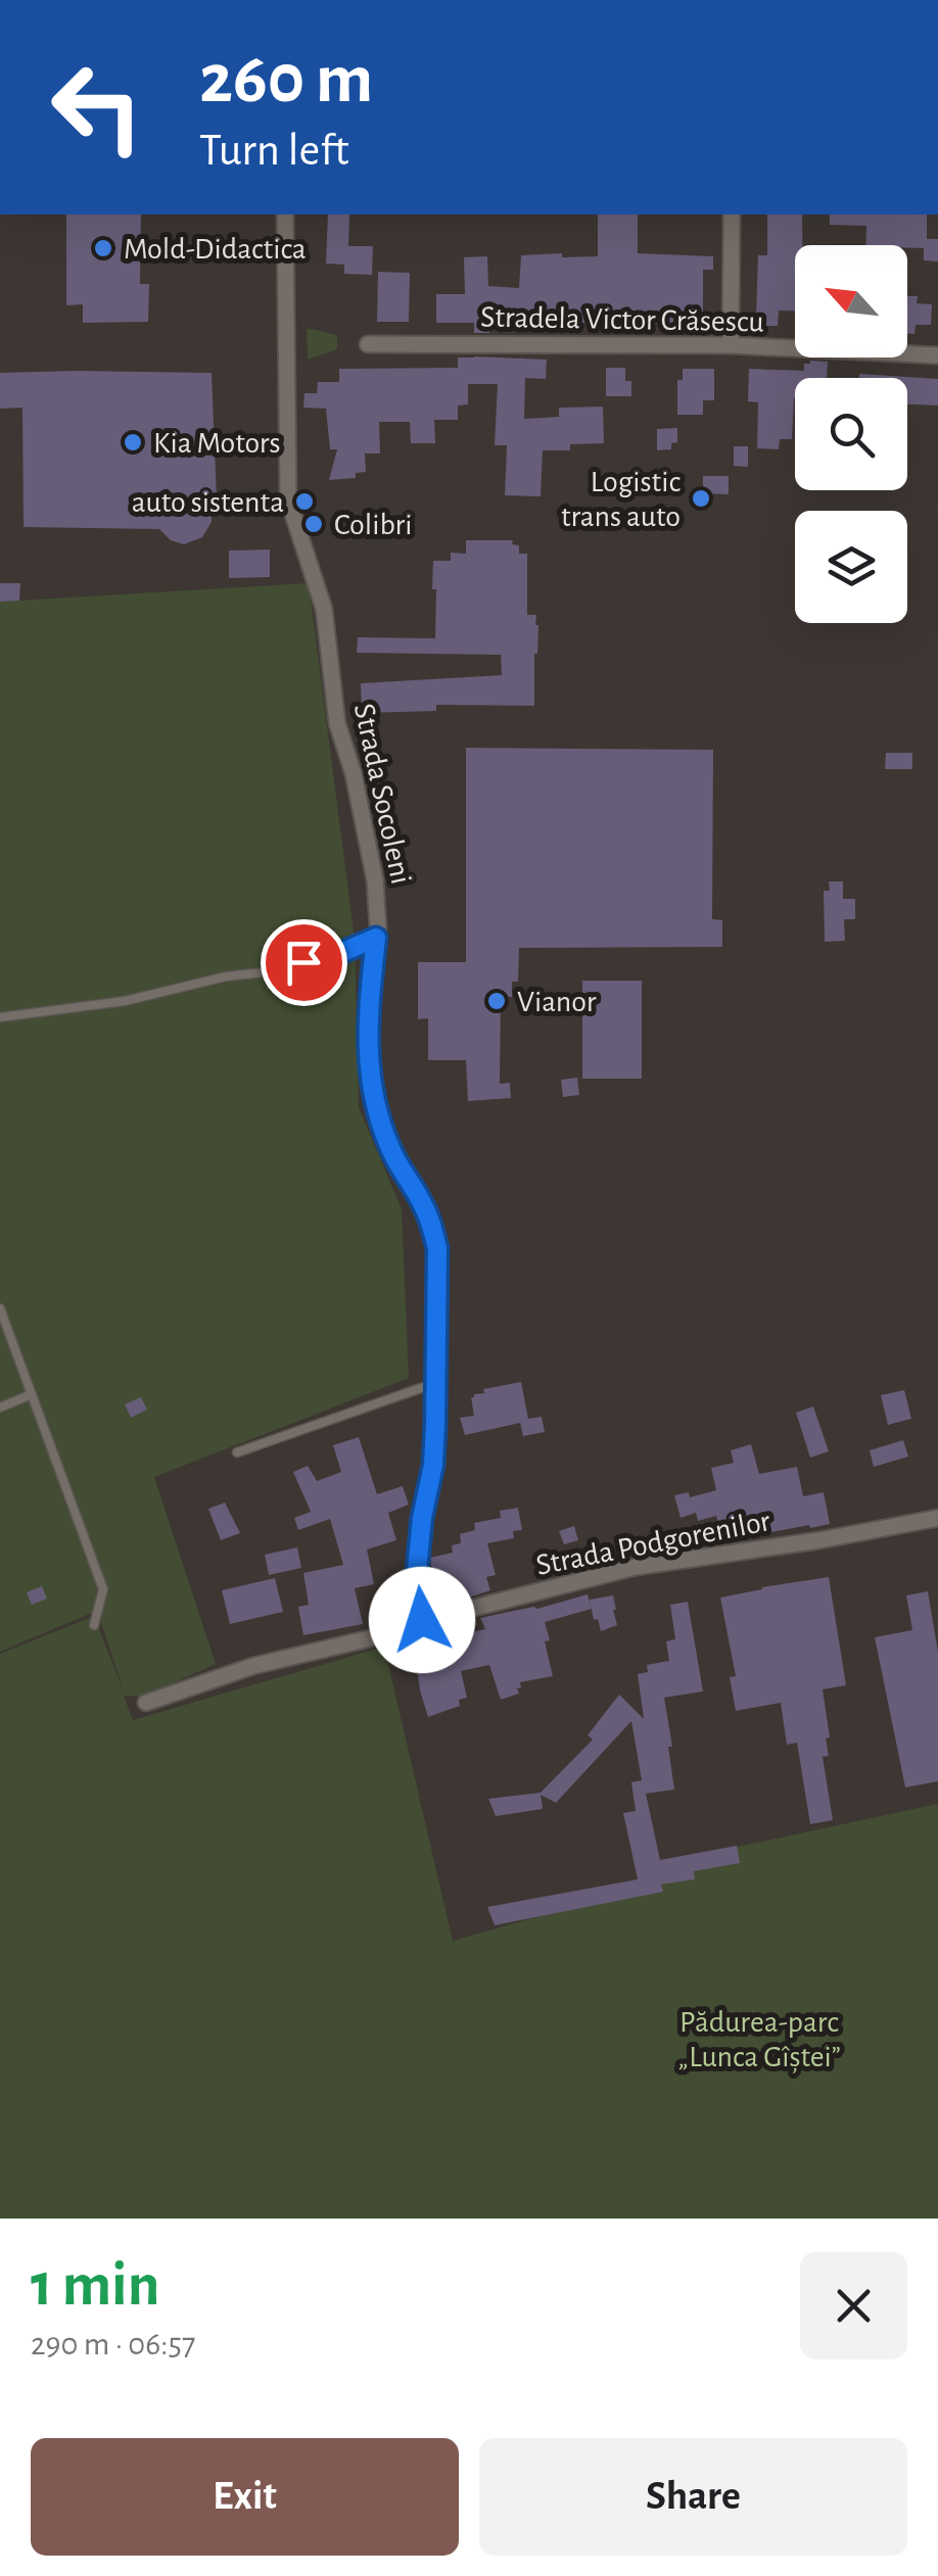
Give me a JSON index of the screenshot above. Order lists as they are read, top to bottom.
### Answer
{
  "streets": {
    "street": ["Stradela Victor Crăsescu", "Strada Socoleni", "Strada Podgorenilor"]
  },
  "crossings": [
    ["Strada Socoleni", "Strada Podgorenilor"]
  ],
  "parks": ["Pădurea-parc „Lunca Gîștei”"],
  "places": [
    "Mold-Didactica",
    "Kia Motors",
    "Logistic trans auto",
    "auto sistenta",
    "Colibri",
    "Vianor"
  ],
  "north": "top left",
  "page": {
    "turn": ["260 m", "Turn left"],
    "heading": ["1 min", "290 m · 06:57"],
    "buttons": ["Exit", "Share"]
  }
}
